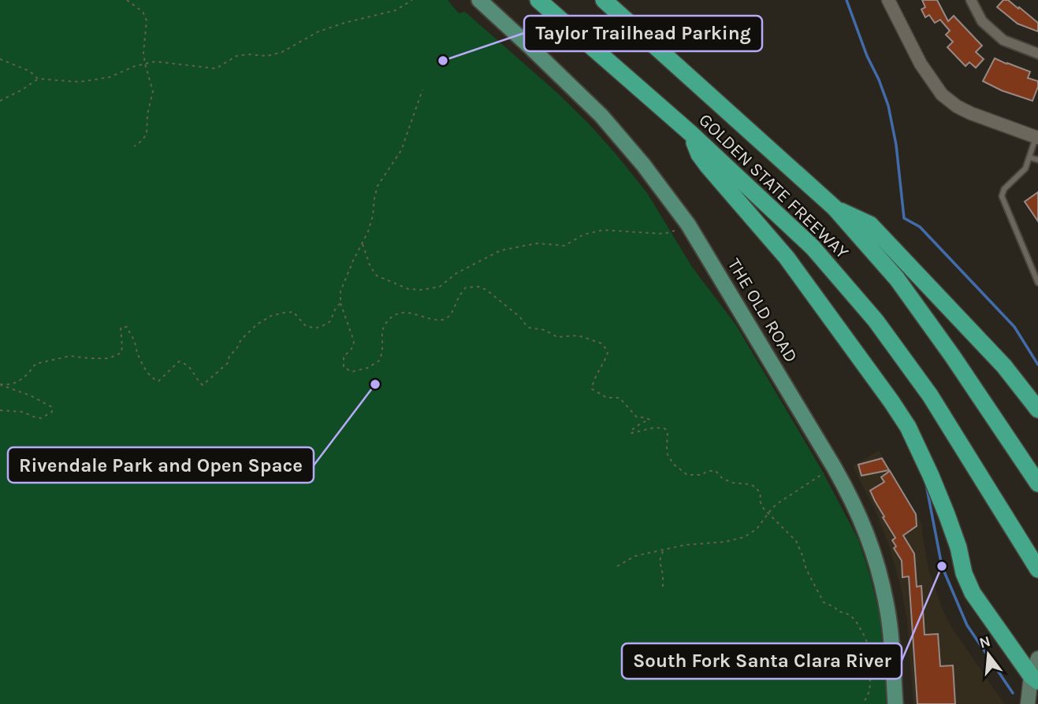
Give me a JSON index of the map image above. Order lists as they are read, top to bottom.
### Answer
{
  "streets": {
    "highway": ["GOLDEN STATE FREEWAY"],
    "main road": ["THE OLD ROAD"]
  },
  "places": ["Taylor Trailhead Parking", "Rivendale Park and Open Space", "South Fork Santa Clara River"],
  "north": "top"
}
